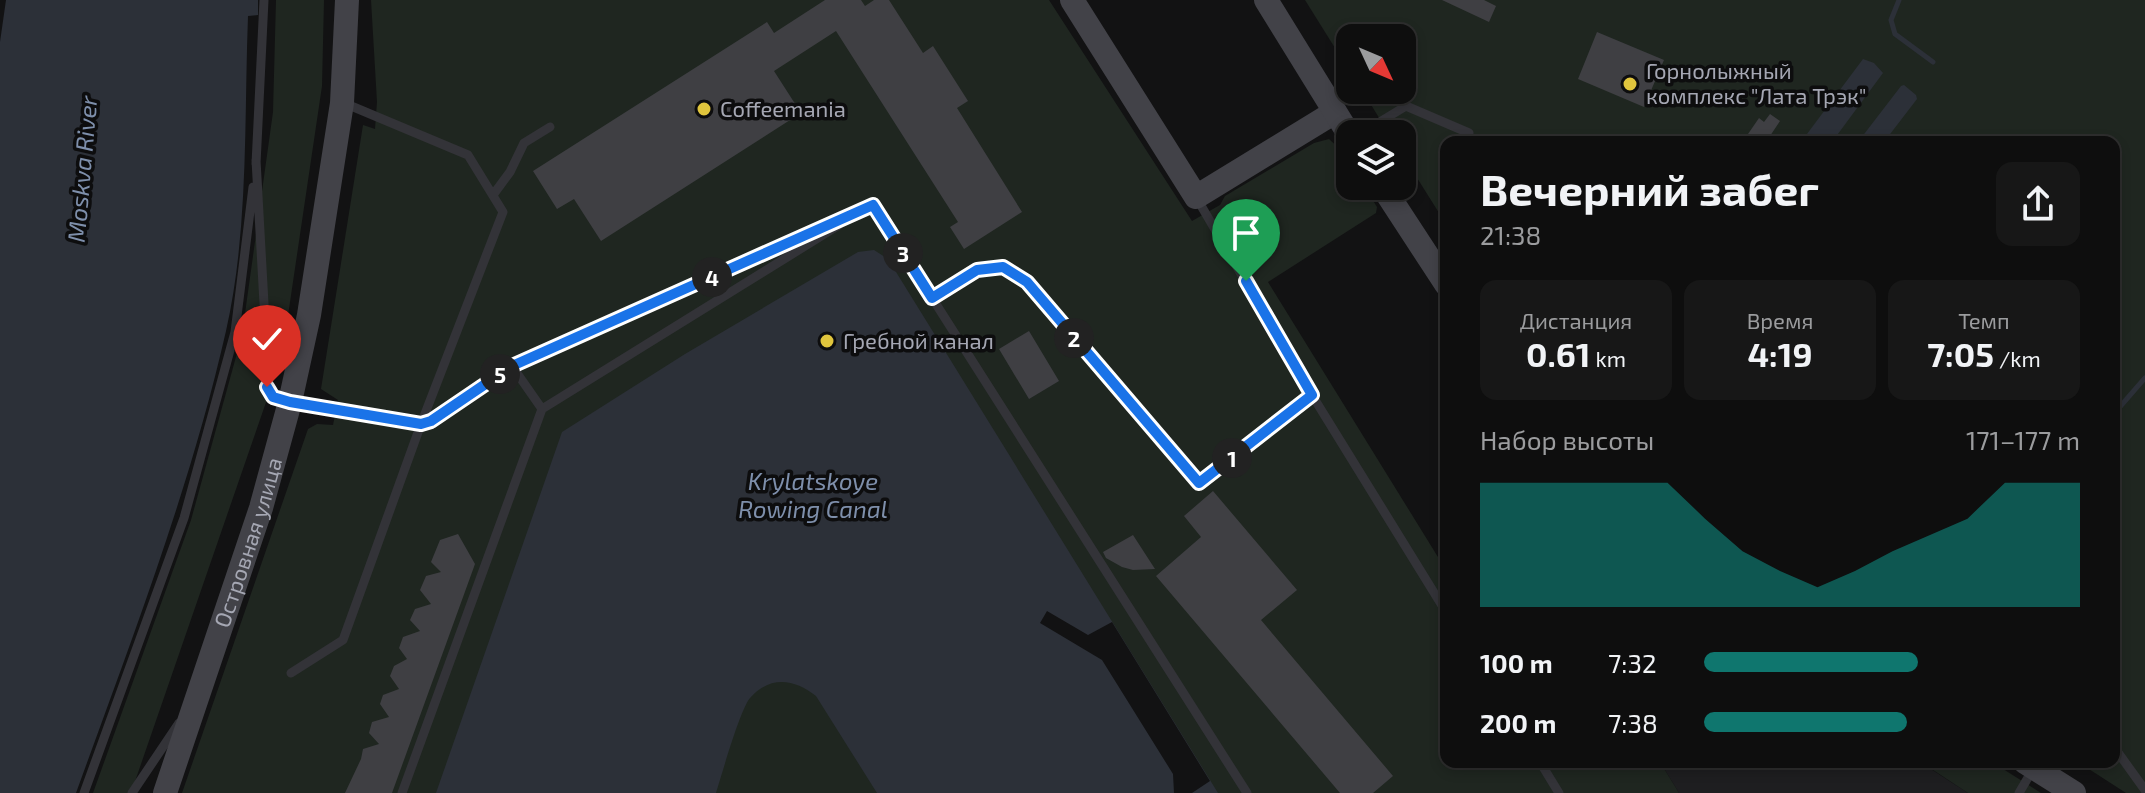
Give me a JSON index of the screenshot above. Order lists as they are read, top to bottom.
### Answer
{
  "streets": {
    "street": ["Островная улица"]
  },
  "water": ["Moskva River", "Krylatskoye Rowing Canal"],
  "places": ["Горнолыжный комплекс \"Лата Трэк\"", "Coffeemania", "Гребной канал"],
  "north": "bottom right",
  "page": {
    "heading": ["Вечерний забег", "21:38"],
    "pins": [
      "3",
      "4",
      "2",
      "5",
      "1"
    ],
    "stats": [
      ["Дистанция", "0.61 km"],
      ["Время", "4:19"],
      ["Темп", "7:05 /km"]
    ],
    "chart": ["Набор высоты", "171–177 m"],
    "list": [
      {
        "name": "100 m",
        "note": "7:32"
      },
      {
        "name": "200 m",
        "note": "7:38"
      }
    ]
  }
}
